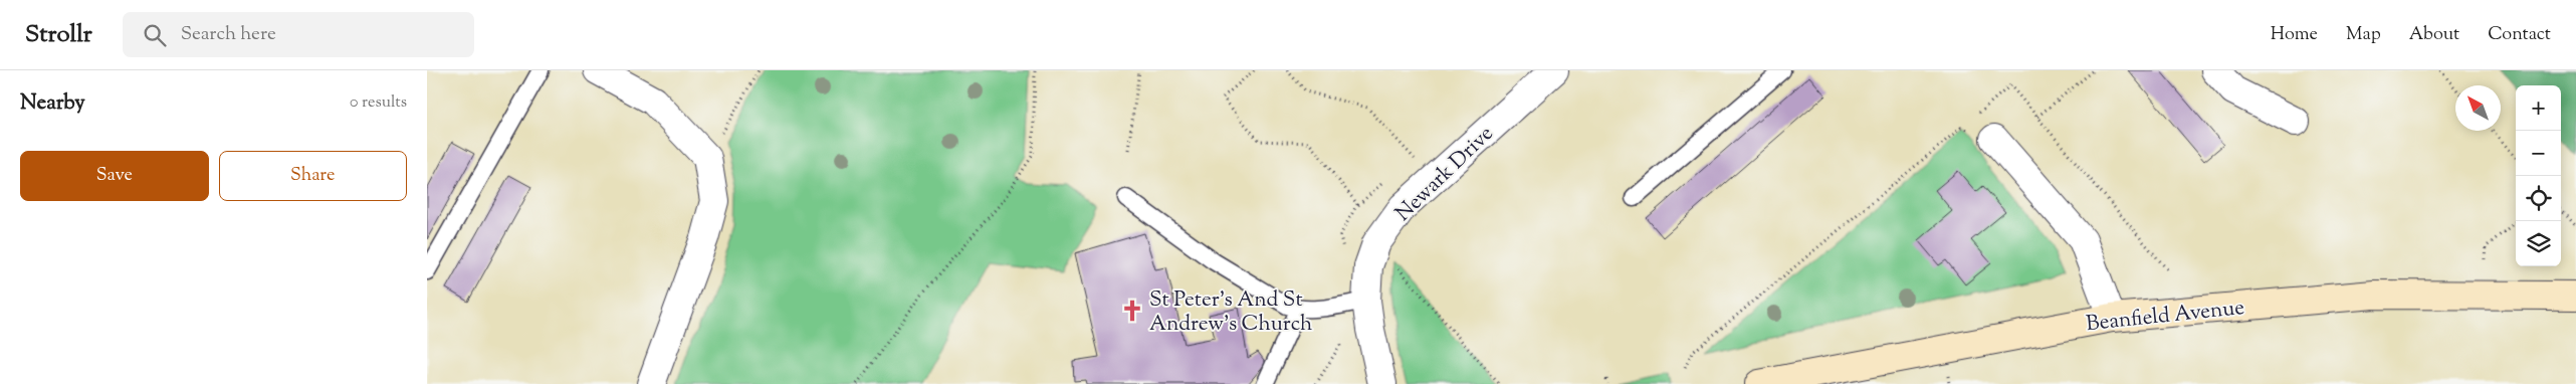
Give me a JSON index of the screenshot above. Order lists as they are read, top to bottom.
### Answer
{
  "streets": {
    "street": ["Newark Drive", "Beanfield Avenue"]
  },
  "places": {
    "church": ["St Peter's And St Andrew's Church"]
  },
  "north": "top left",
  "page": {
    "header": "Strollr",
    "search": "Search here",
    "nav": [
      "Home",
      "Map",
      "About",
      "Contact"
    ],
    "heading": ["Nearby", "0 results"],
    "map_buttons": ["+", "−"],
    "buttons": ["Save", "Share"]
  }
}
